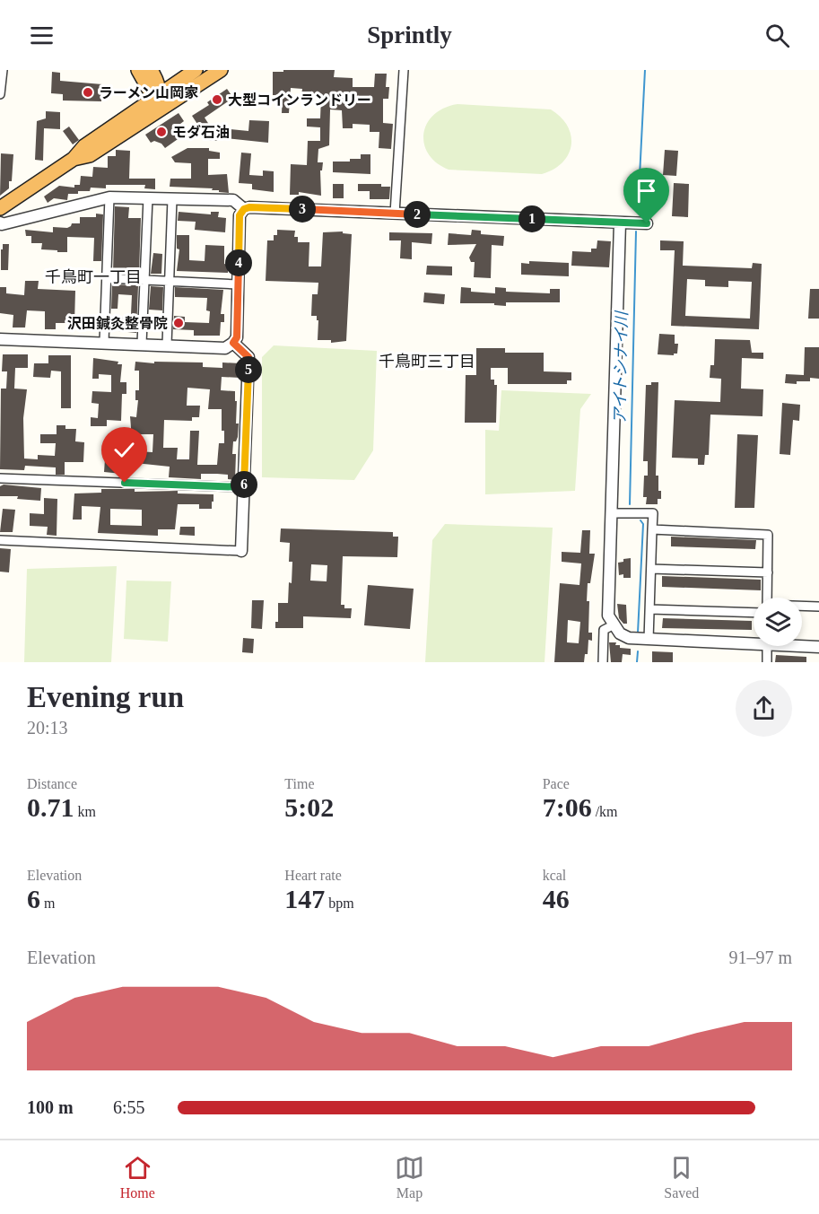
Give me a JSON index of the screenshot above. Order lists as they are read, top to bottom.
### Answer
{
  "districts": ["千鳥町一丁目", "千鳥町三丁目"],
  "water": ["アイトシナイ川"],
  "places": [
    "ラーメン山岡家",
    "大型コインランドリー",
    "モダ石油",
    "沢田鍼灸整骨院"
  ],
  "page": {
    "header": "Sprintly",
    "pins": [
      "3",
      "2",
      "1",
      "4",
      "5",
      "6"
    ],
    "heading": ["Evening run", "20:13"],
    "stats": [
      ["Distance", "0.71 km"],
      ["Time", "5:02"],
      ["Pace", "7:06 /km"],
      ["Elevation", "6 m"],
      ["Heart rate", "147 bpm"],
      ["kcal", "46"]
    ],
    "chart": ["Elevation", "91–97 m"],
    "list": [
      {
        "name": "100 m",
        "note": "6:55"
      }
    ],
    "tabs": ["Home", "Map", "Saved"]
  }
}
